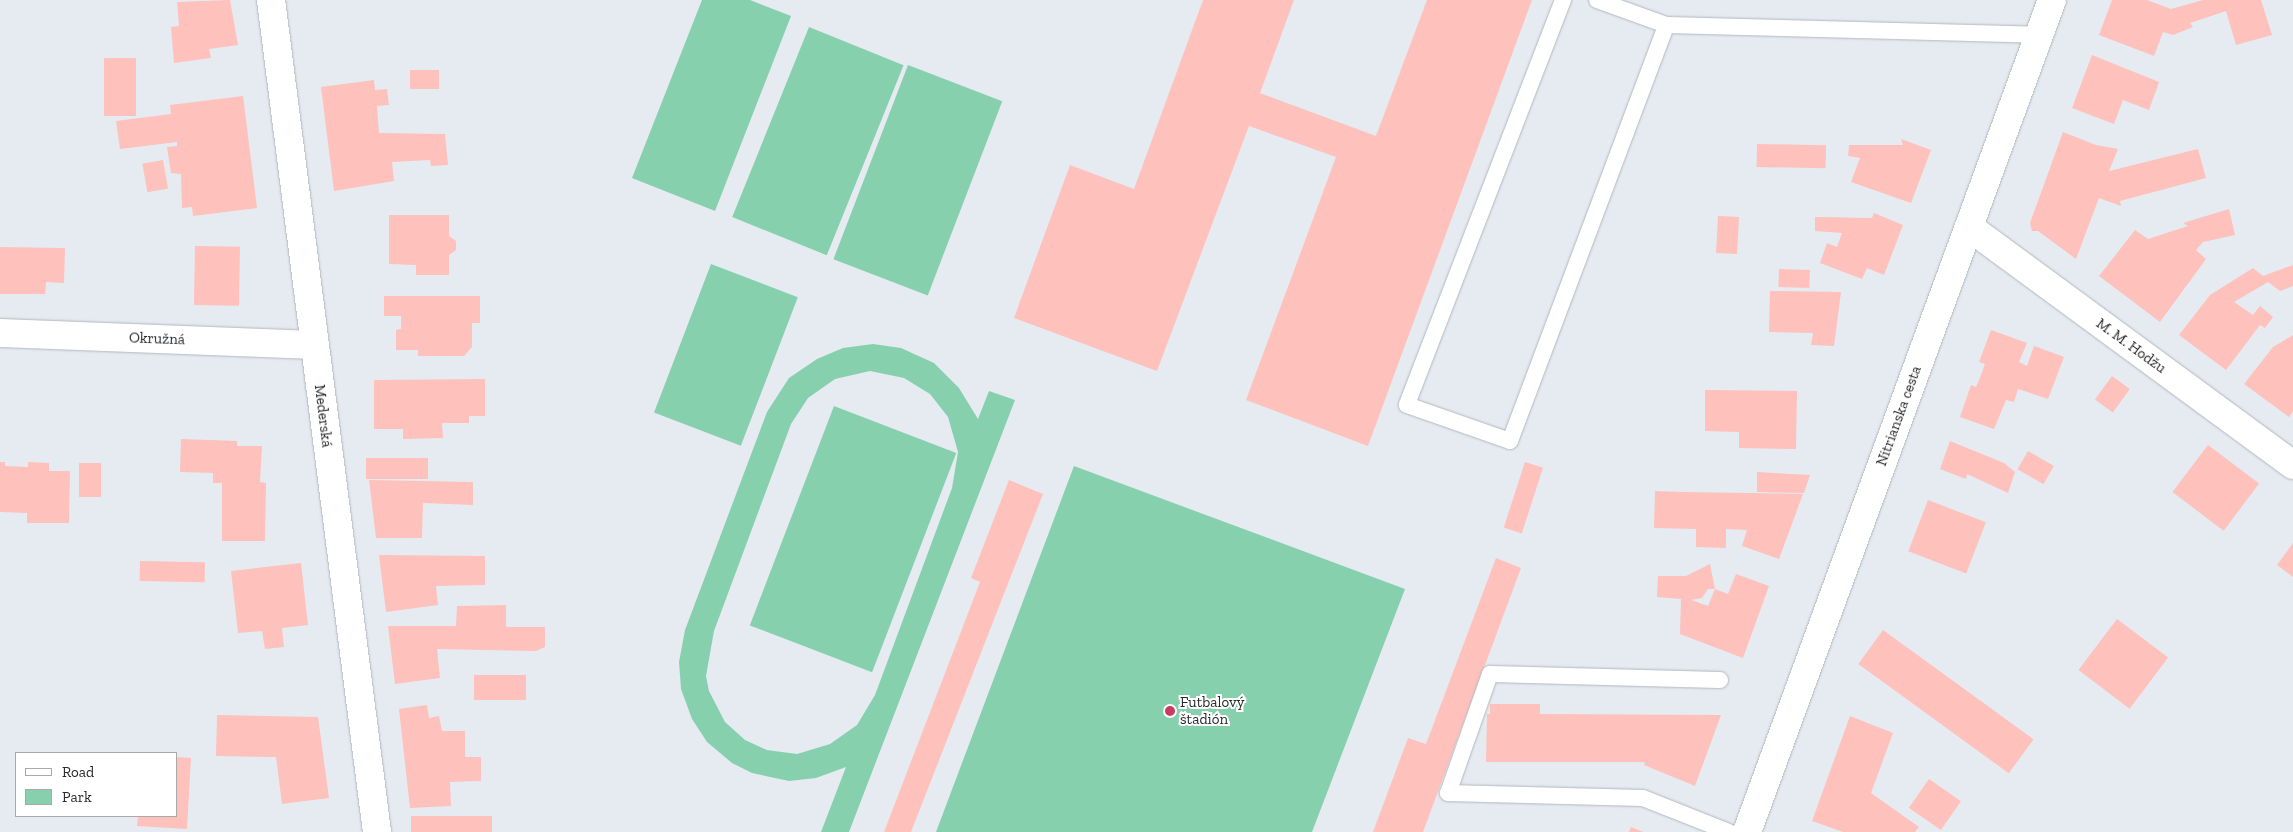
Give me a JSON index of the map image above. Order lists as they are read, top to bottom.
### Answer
{
  "streets": {
    "street": [
      "Okružná",
      "M. M. Hodžu",
      "Mederská",
      "Nitrianska cesta"
    ]
  },
  "crossings": [
    ["Okružná", "Mederská"],
    ["M. M. Hodžu", "Nitrianska cesta"]
  ],
  "places": ["Futbalový štadión"],
  "legend": ["Road", "Park"]
}
